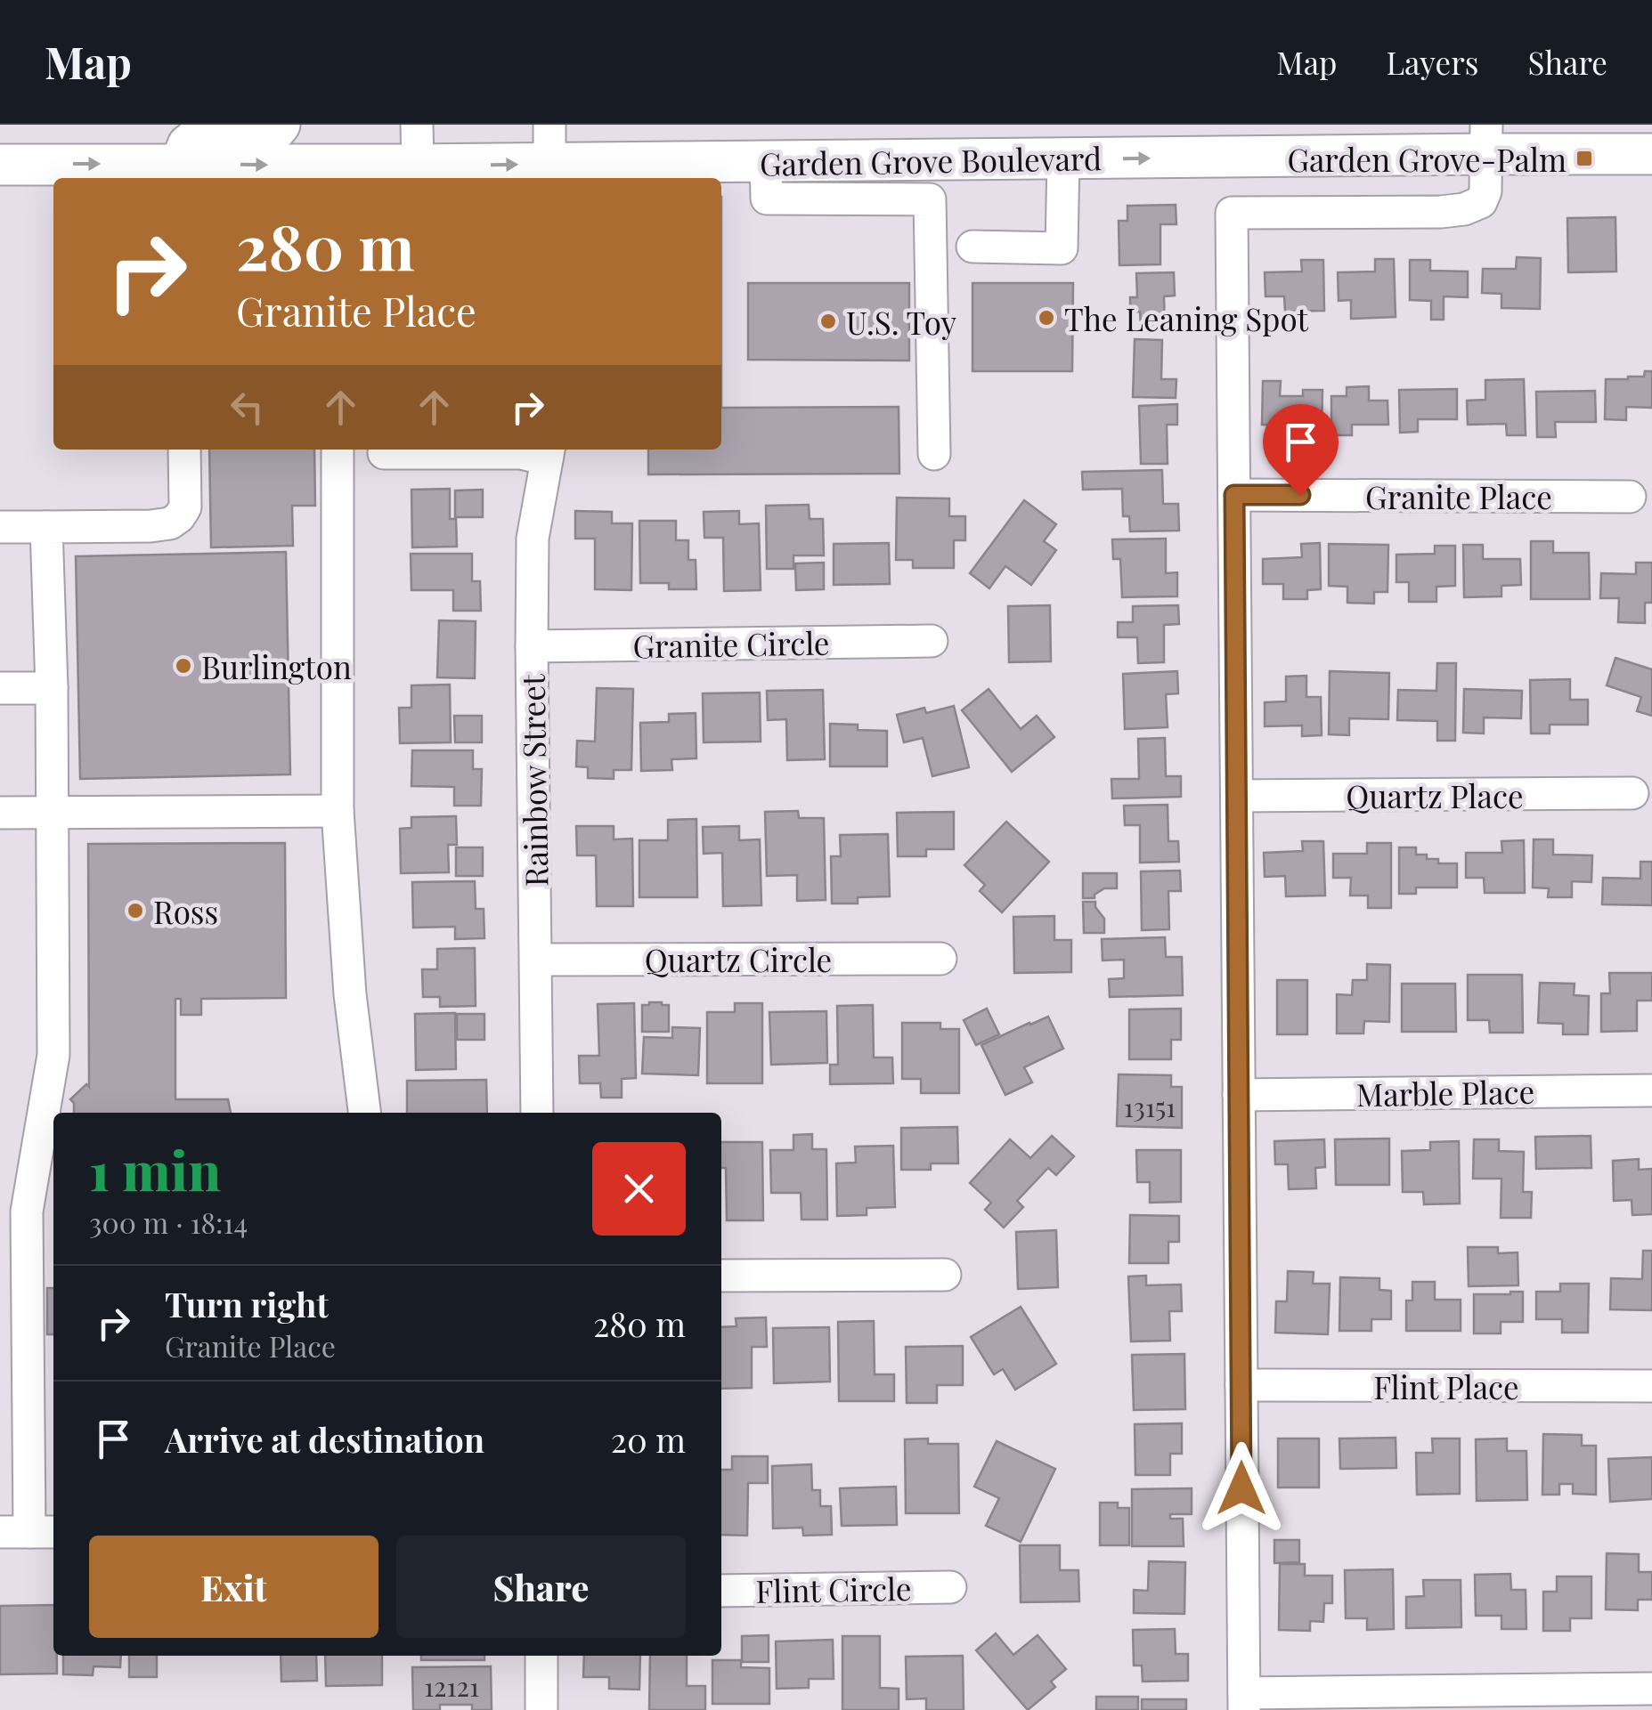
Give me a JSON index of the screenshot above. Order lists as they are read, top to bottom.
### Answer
{
  "streets": {
    "main road": ["Garden Grove Boulevard"],
    "street": [
      "Granite Place",
      "Granite Circle",
      "Rainbow Street",
      "Quartz Place",
      "Quartz Circle",
      "Marble Place",
      "Flint Place",
      "Flint Circle"
    ]
  },
  "crossings": [
    ["Granite Circle", "Rainbow Street"],
    ["Rainbow Street", "Quartz Circle"]
  ],
  "one_way": ["Garden Grove Boulevard"],
  "places": {
    "transit": ["Garden Grove-Palm"],
    "other": [
      "The Leaning Spot",
      "U.S. Toy",
      "Burlington",
      "Ross"
    ]
  },
  "house_numbers": ["13151", "12121"],
  "page": {
    "header": "Map",
    "nav": ["Map", "Layers", "Share"],
    "turn": ["280 m", "Granite Place"],
    "heading": ["1 min", "300 m · 18:14"],
    "list": [
      {
        "name": "Turn right",
        "note": "Granite Place",
        "value": "280 m"
      },
      {
        "name": "Arrive at destination",
        "value": "20 m"
      }
    ],
    "buttons": ["Exit", "Share"]
  }
}
